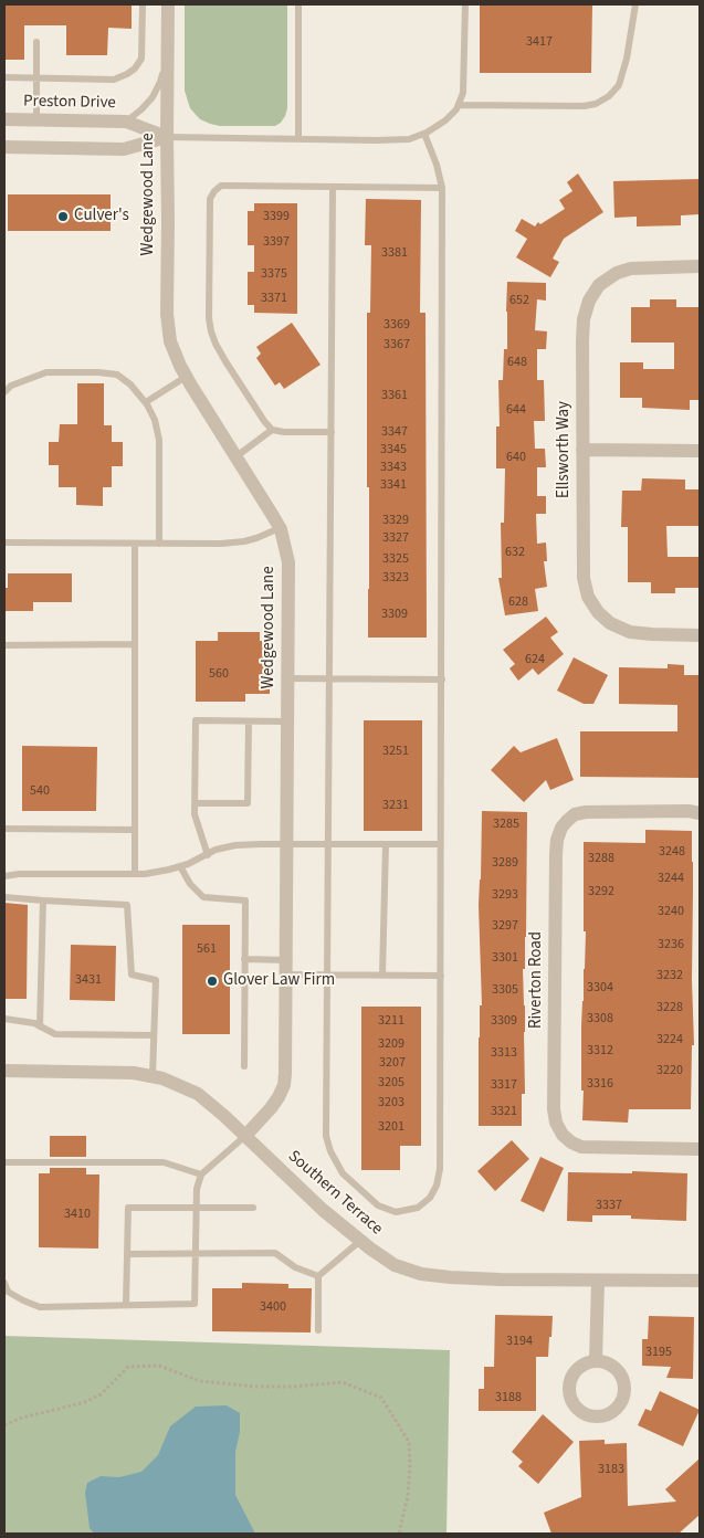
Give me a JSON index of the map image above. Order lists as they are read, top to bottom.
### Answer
{
  "streets": {
    "street": [
      "Preston Drive",
      "Wedgewood Lane",
      "Ellsworth Way",
      "Riverton Road",
      "Southern Terrace"
    ]
  },
  "crossings": [
    ["Preston Drive", "Wedgewood Lane"],
    ["Wedgewood Lane", "Southern Terrace"]
  ],
  "places": ["Culver's", "Glover Law Firm"],
  "house_numbers": [
    "3417",
    "3399",
    "3397",
    "3381",
    "3375",
    "3371",
    "652",
    "3369",
    "3367",
    "648",
    "3361",
    "644",
    "3347",
    "3345",
    "640",
    "3343",
    "3341",
    "3329",
    "3327",
    "632",
    "3325",
    "3323",
    "628",
    "3309",
    "624",
    "560",
    "3251",
    "540",
    "3231",
    "3285",
    "3248",
    "3288",
    "3289",
    "3244",
    "3292",
    "3293",
    "3240",
    "3297",
    "3236",
    "561",
    "3301",
    "3232",
    "3431",
    "3304",
    "3305",
    "3228",
    "3308",
    "3211",
    "3309",
    "3224",
    "3209",
    "3312",
    "3313",
    "3207",
    "3220",
    "3205",
    "3316",
    "3317",
    "3203",
    "3321",
    "3201",
    "3337",
    "3410",
    "3400",
    "3194",
    "3195",
    "3188",
    "3183"
  ]
}
